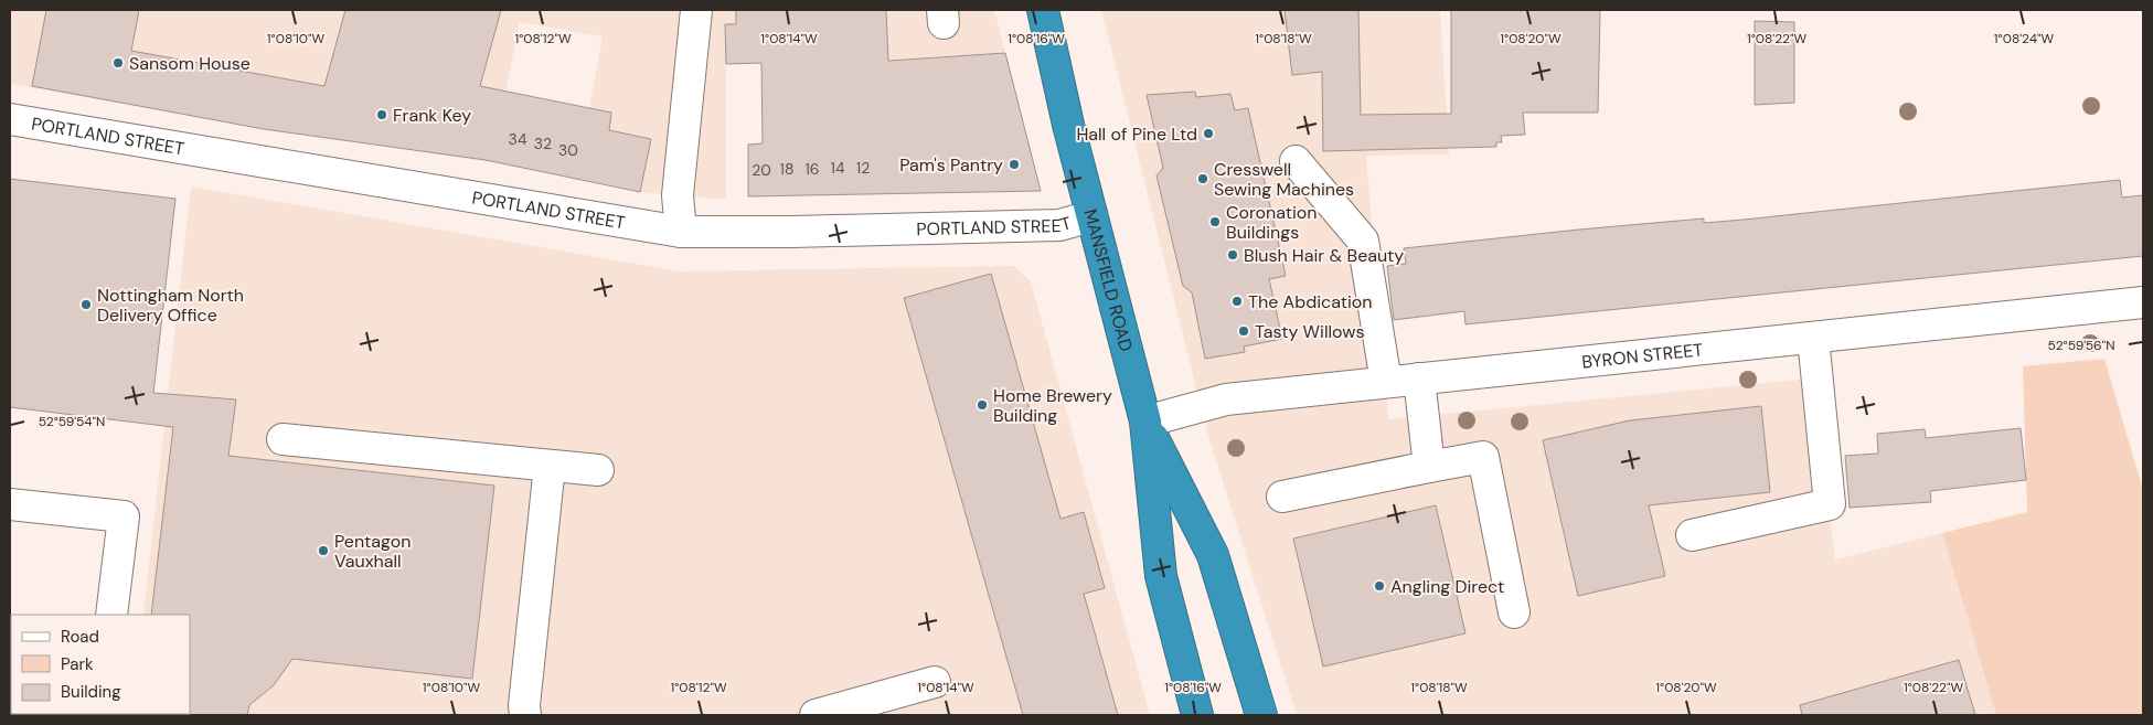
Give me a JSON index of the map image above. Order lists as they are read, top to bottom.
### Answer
{
  "streets": {
    "highway": ["MANSFIELD ROAD"],
    "street": ["PORTLAND STREET", "BYRON STREET"]
  },
  "crossings": [
    ["PORTLAND STREET", "MANSFIELD ROAD"],
    ["MANSFIELD ROAD", "BYRON STREET"]
  ],
  "places": [
    "Sansom House",
    "Frank Key",
    "Hall of Pine Ltd",
    "Pam's Pantry",
    "Cresswell Sewing Machines",
    "Coronation Buildings",
    "Blush Hair & Beauty",
    "The Abdication",
    "Nottingham North Delivery Office",
    "Tasty Willows",
    "Home Brewery Building",
    "Pentagon Vauxhall",
    "Angling Direct"
  ],
  "house_numbers": [
    "34",
    "32",
    "30",
    "14",
    "12",
    "18",
    "16",
    "20"
  ],
  "legend": ["Road", "Park", "Building"],
  "coordinates": [
    "1°08'10\"W",
    "1°08'12\"W",
    "1°08'14\"W",
    "1°08'16\"W",
    "1°08'18\"W",
    "1°08'20\"W",
    "1°08'22\"W",
    "1°08'24\"W",
    "52°59'56\"N",
    "52°59'54\"N"
  ]
}
